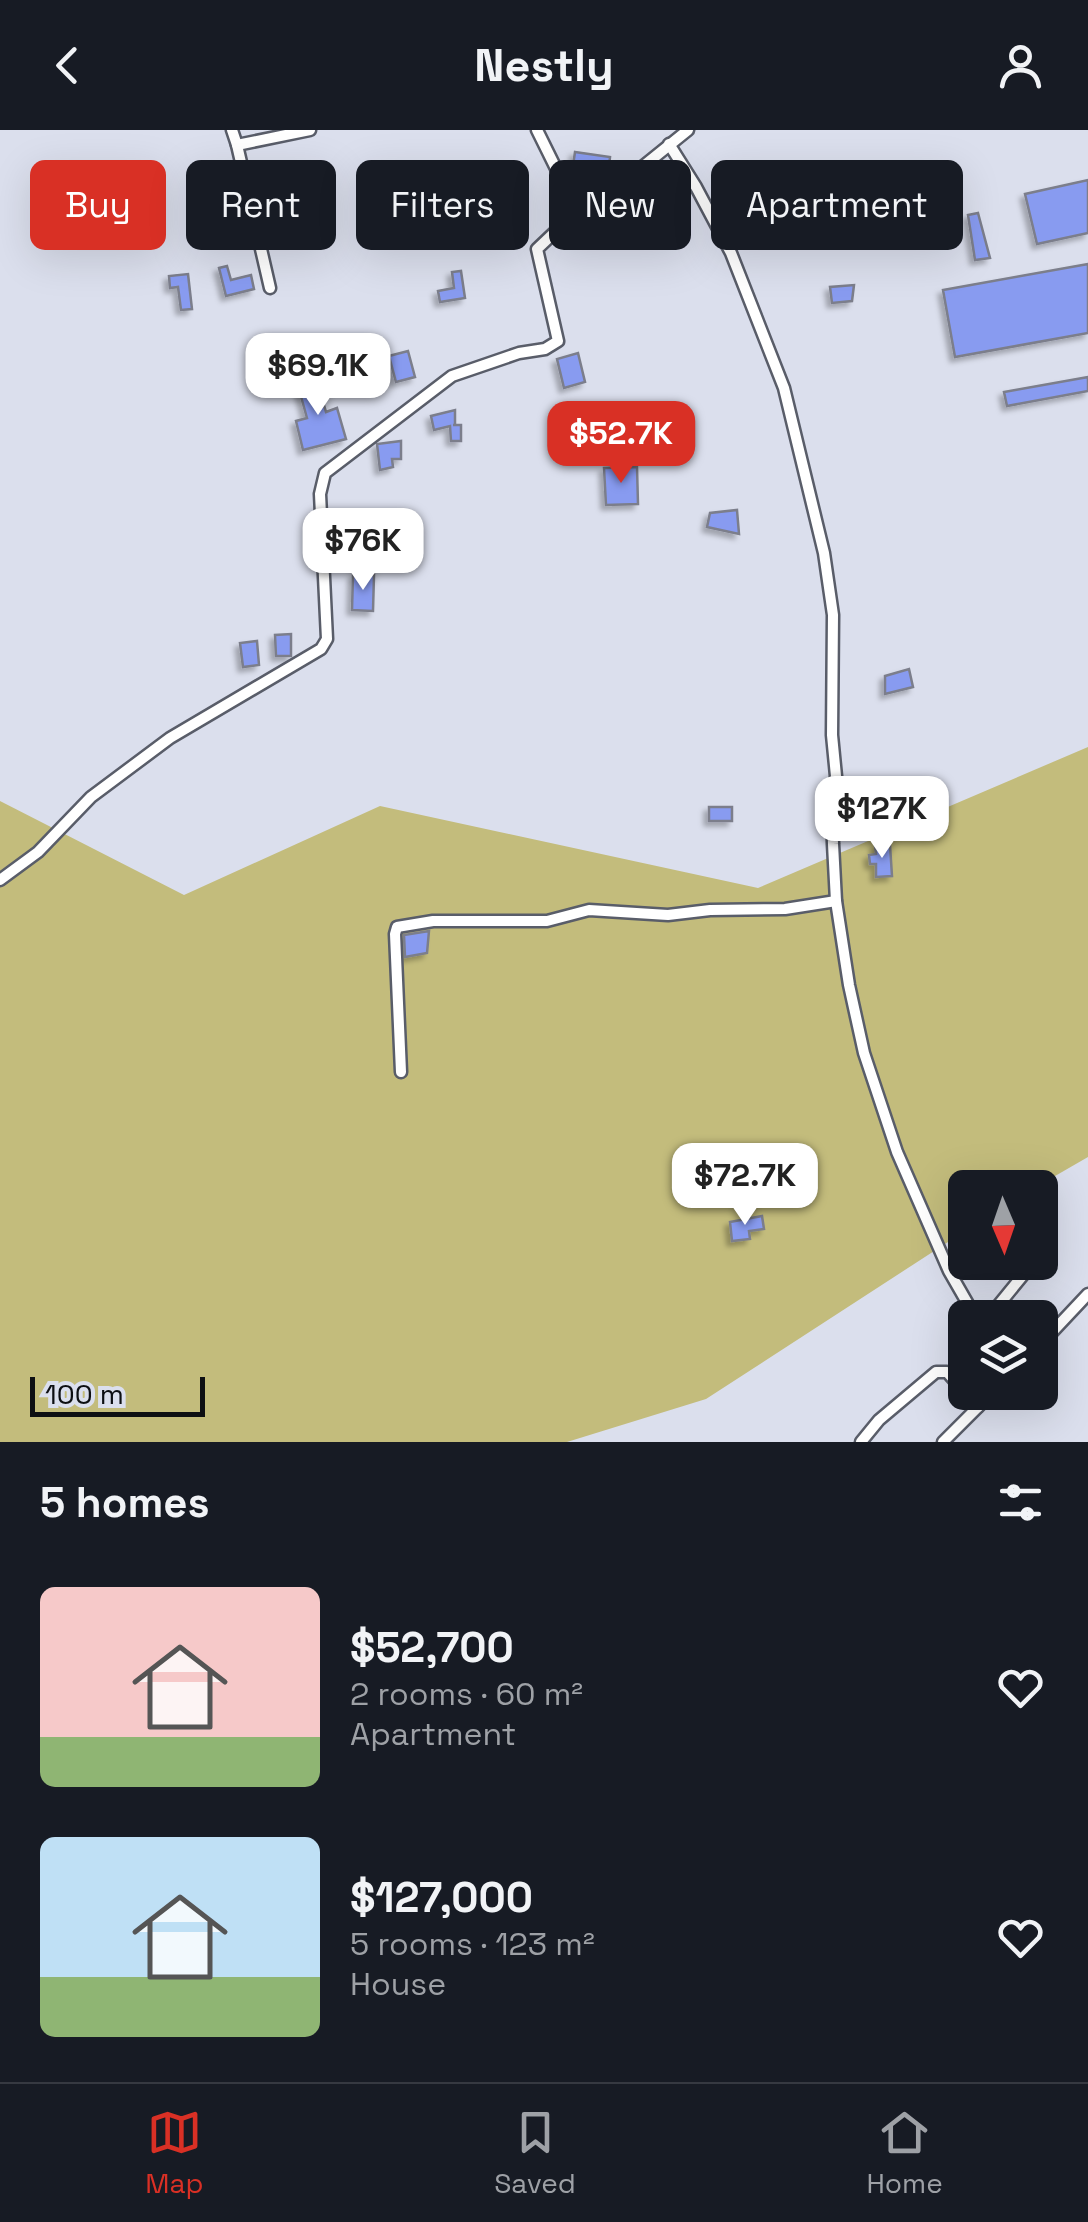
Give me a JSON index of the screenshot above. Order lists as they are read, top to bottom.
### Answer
{
  "scale_bar": "100 m",
  "north": "bottom",
  "page": {
    "header": "Nestly",
    "chip": [
      "Buy",
      "Rent",
      "Filters",
      "New",
      "Apartment"
    ],
    "price": [
      "$69.1K",
      "$52.7K",
      "$76K",
      "$127K",
      "$72.7K"
    ],
    "scale": "100 m",
    "heading": "5 homes",
    "list": [
      {
        "name": "$52,700",
        "note": "2 rooms · 60 m² · Apartment"
      },
      {
        "name": "$127,000",
        "note": "5 rooms · 123 m² · House"
      }
    ],
    "tabs": ["Map", "Saved", "Home"]
  }
}
